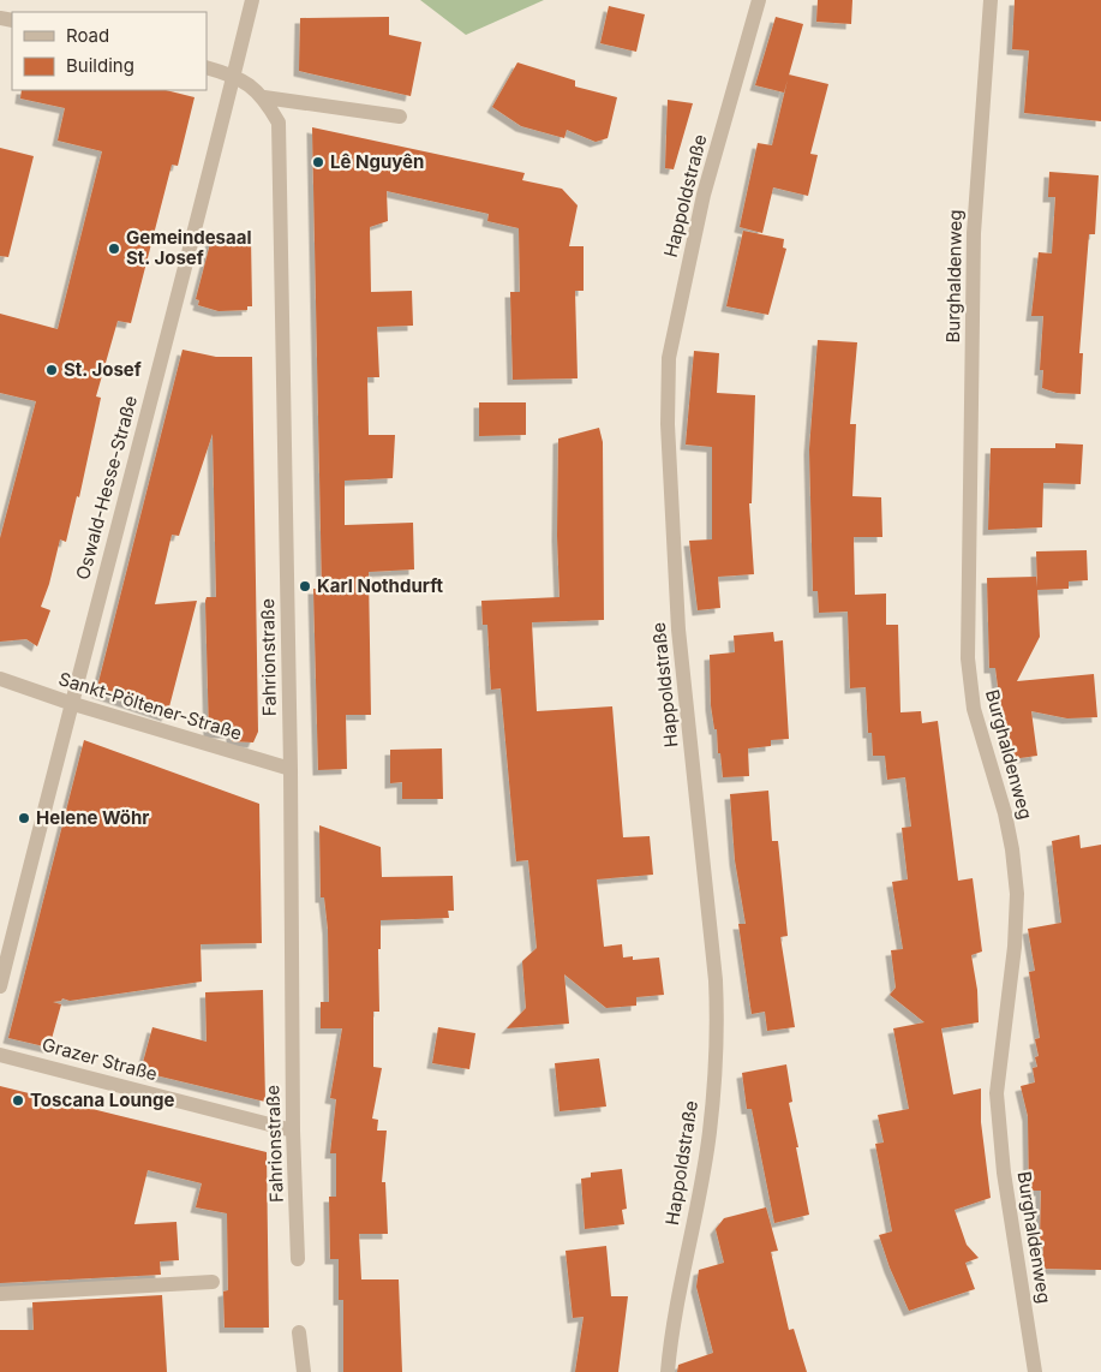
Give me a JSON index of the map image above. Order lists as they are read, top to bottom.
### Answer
{
  "streets": {
    "street": [
      "Happoldstraße",
      "Burghaldenweg",
      "Oswald-Hesse-Straße",
      "Fahrionstraße",
      "Sankt-Pöltener-Straße",
      "Grazer Straße"
    ]
  },
  "crossings": [
    ["Oswald-Hesse-Straße", "Fahrionstraße"],
    ["Oswald-Hesse-Straße", "Sankt-Pöltener-Straße"],
    ["Fahrionstraße", "Sankt-Pöltener-Straße"],
    ["Fahrionstraße", "Grazer Straße"]
  ],
  "places": [
    "Lê Nguyên",
    "Gemeindesaal St. Josef",
    "St. Josef",
    "Karl Nothdurft",
    "Helene Wöhr",
    "Toscana Lounge"
  ],
  "legend": ["Road", "Building"]
}
